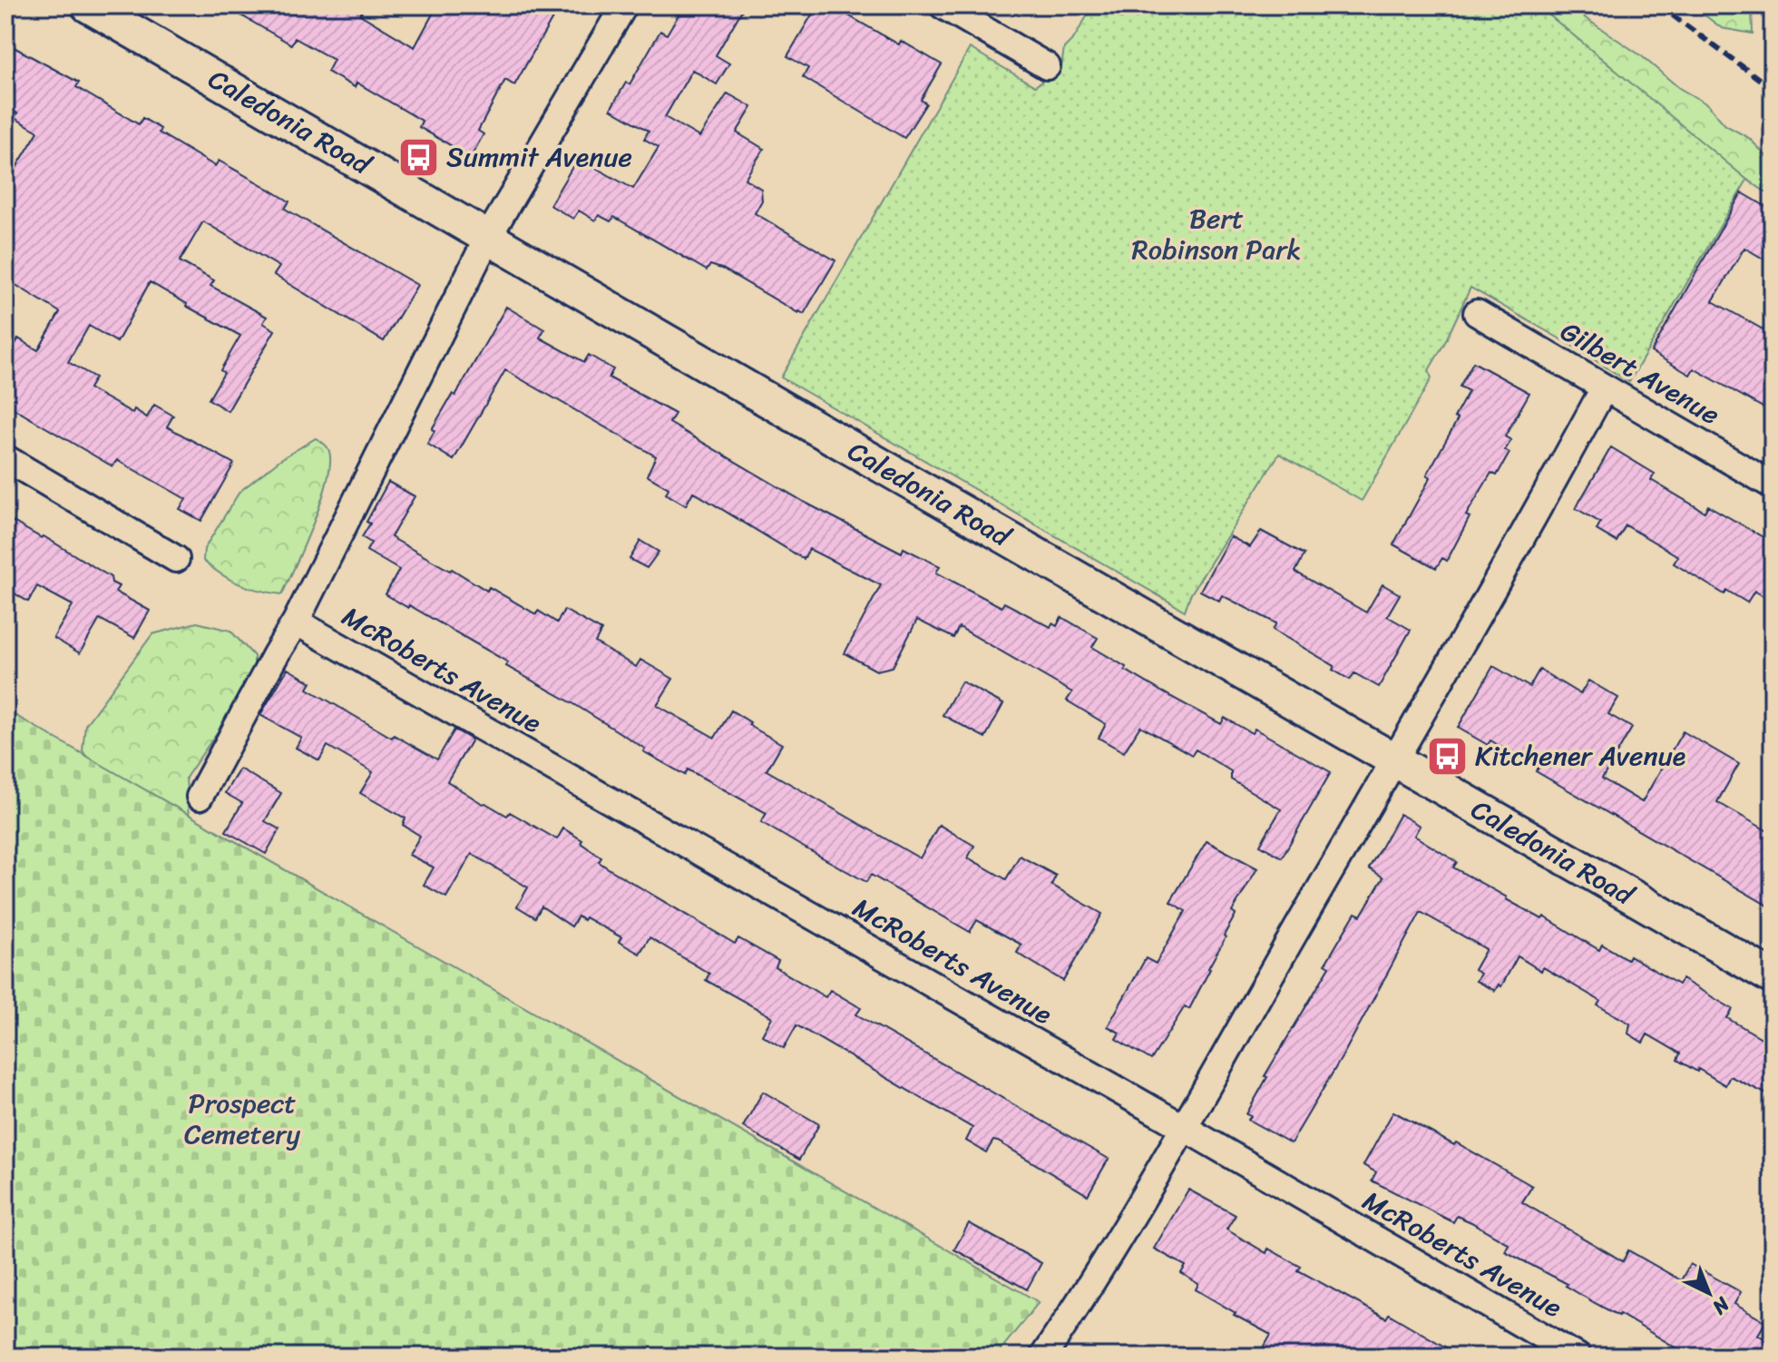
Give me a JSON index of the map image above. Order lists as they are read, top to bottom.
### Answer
{
  "streets": {
    "street": ["Caledonia Road", "Gilbert Avenue", "McRoberts Avenue"]
  },
  "parks": ["Bert Robinson Park", "Prospect Cemetery"],
  "places": {
    "bus stop": ["Summit Avenue", "Kitchener Avenue"]
  },
  "north": "bottom right"
}
